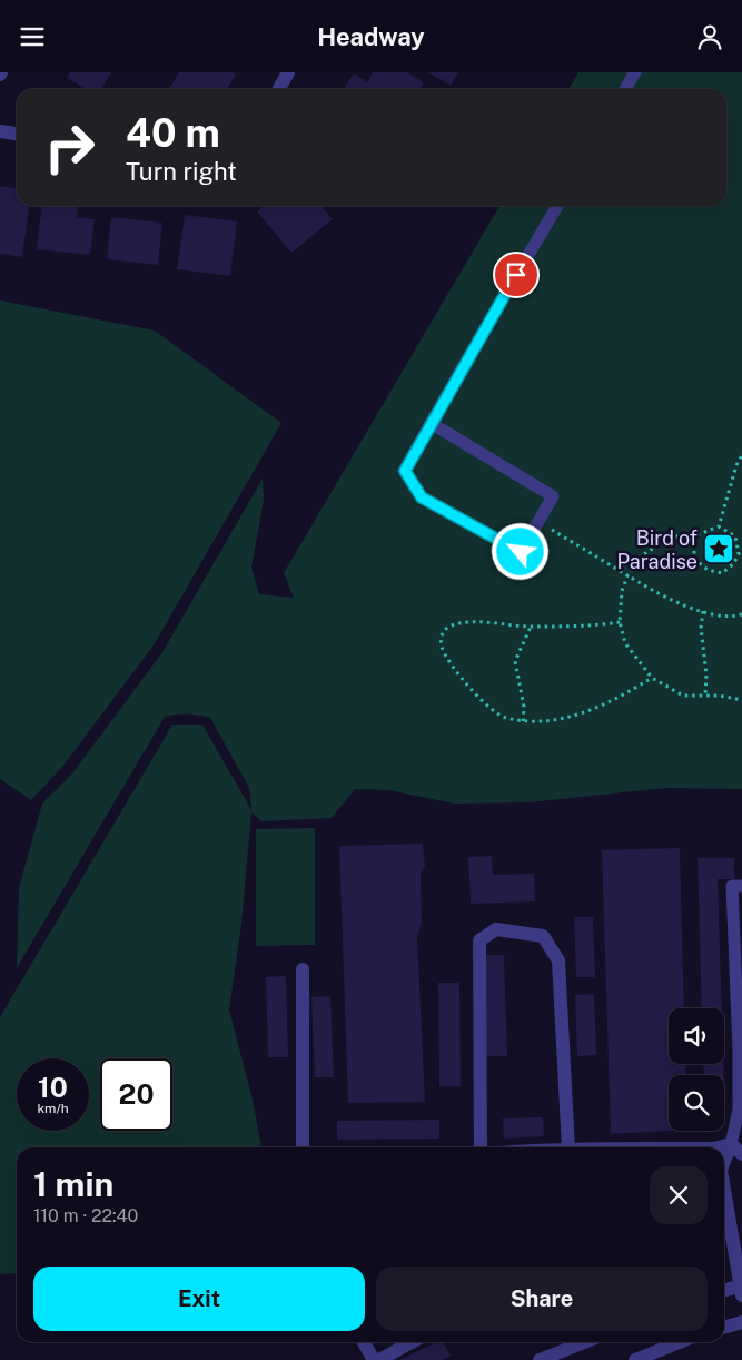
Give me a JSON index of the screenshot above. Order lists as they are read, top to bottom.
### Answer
{
  "places": {
    "place": ["Bird of Paradise"]
  },
  "page": {
    "header": "Headway",
    "turn": ["40 m", "Turn right"],
    "speed": "10 km/h",
    "limit": "20",
    "heading": ["1 min", "110 m · 22:40"],
    "buttons": ["Exit", "Share"]
  }
}
